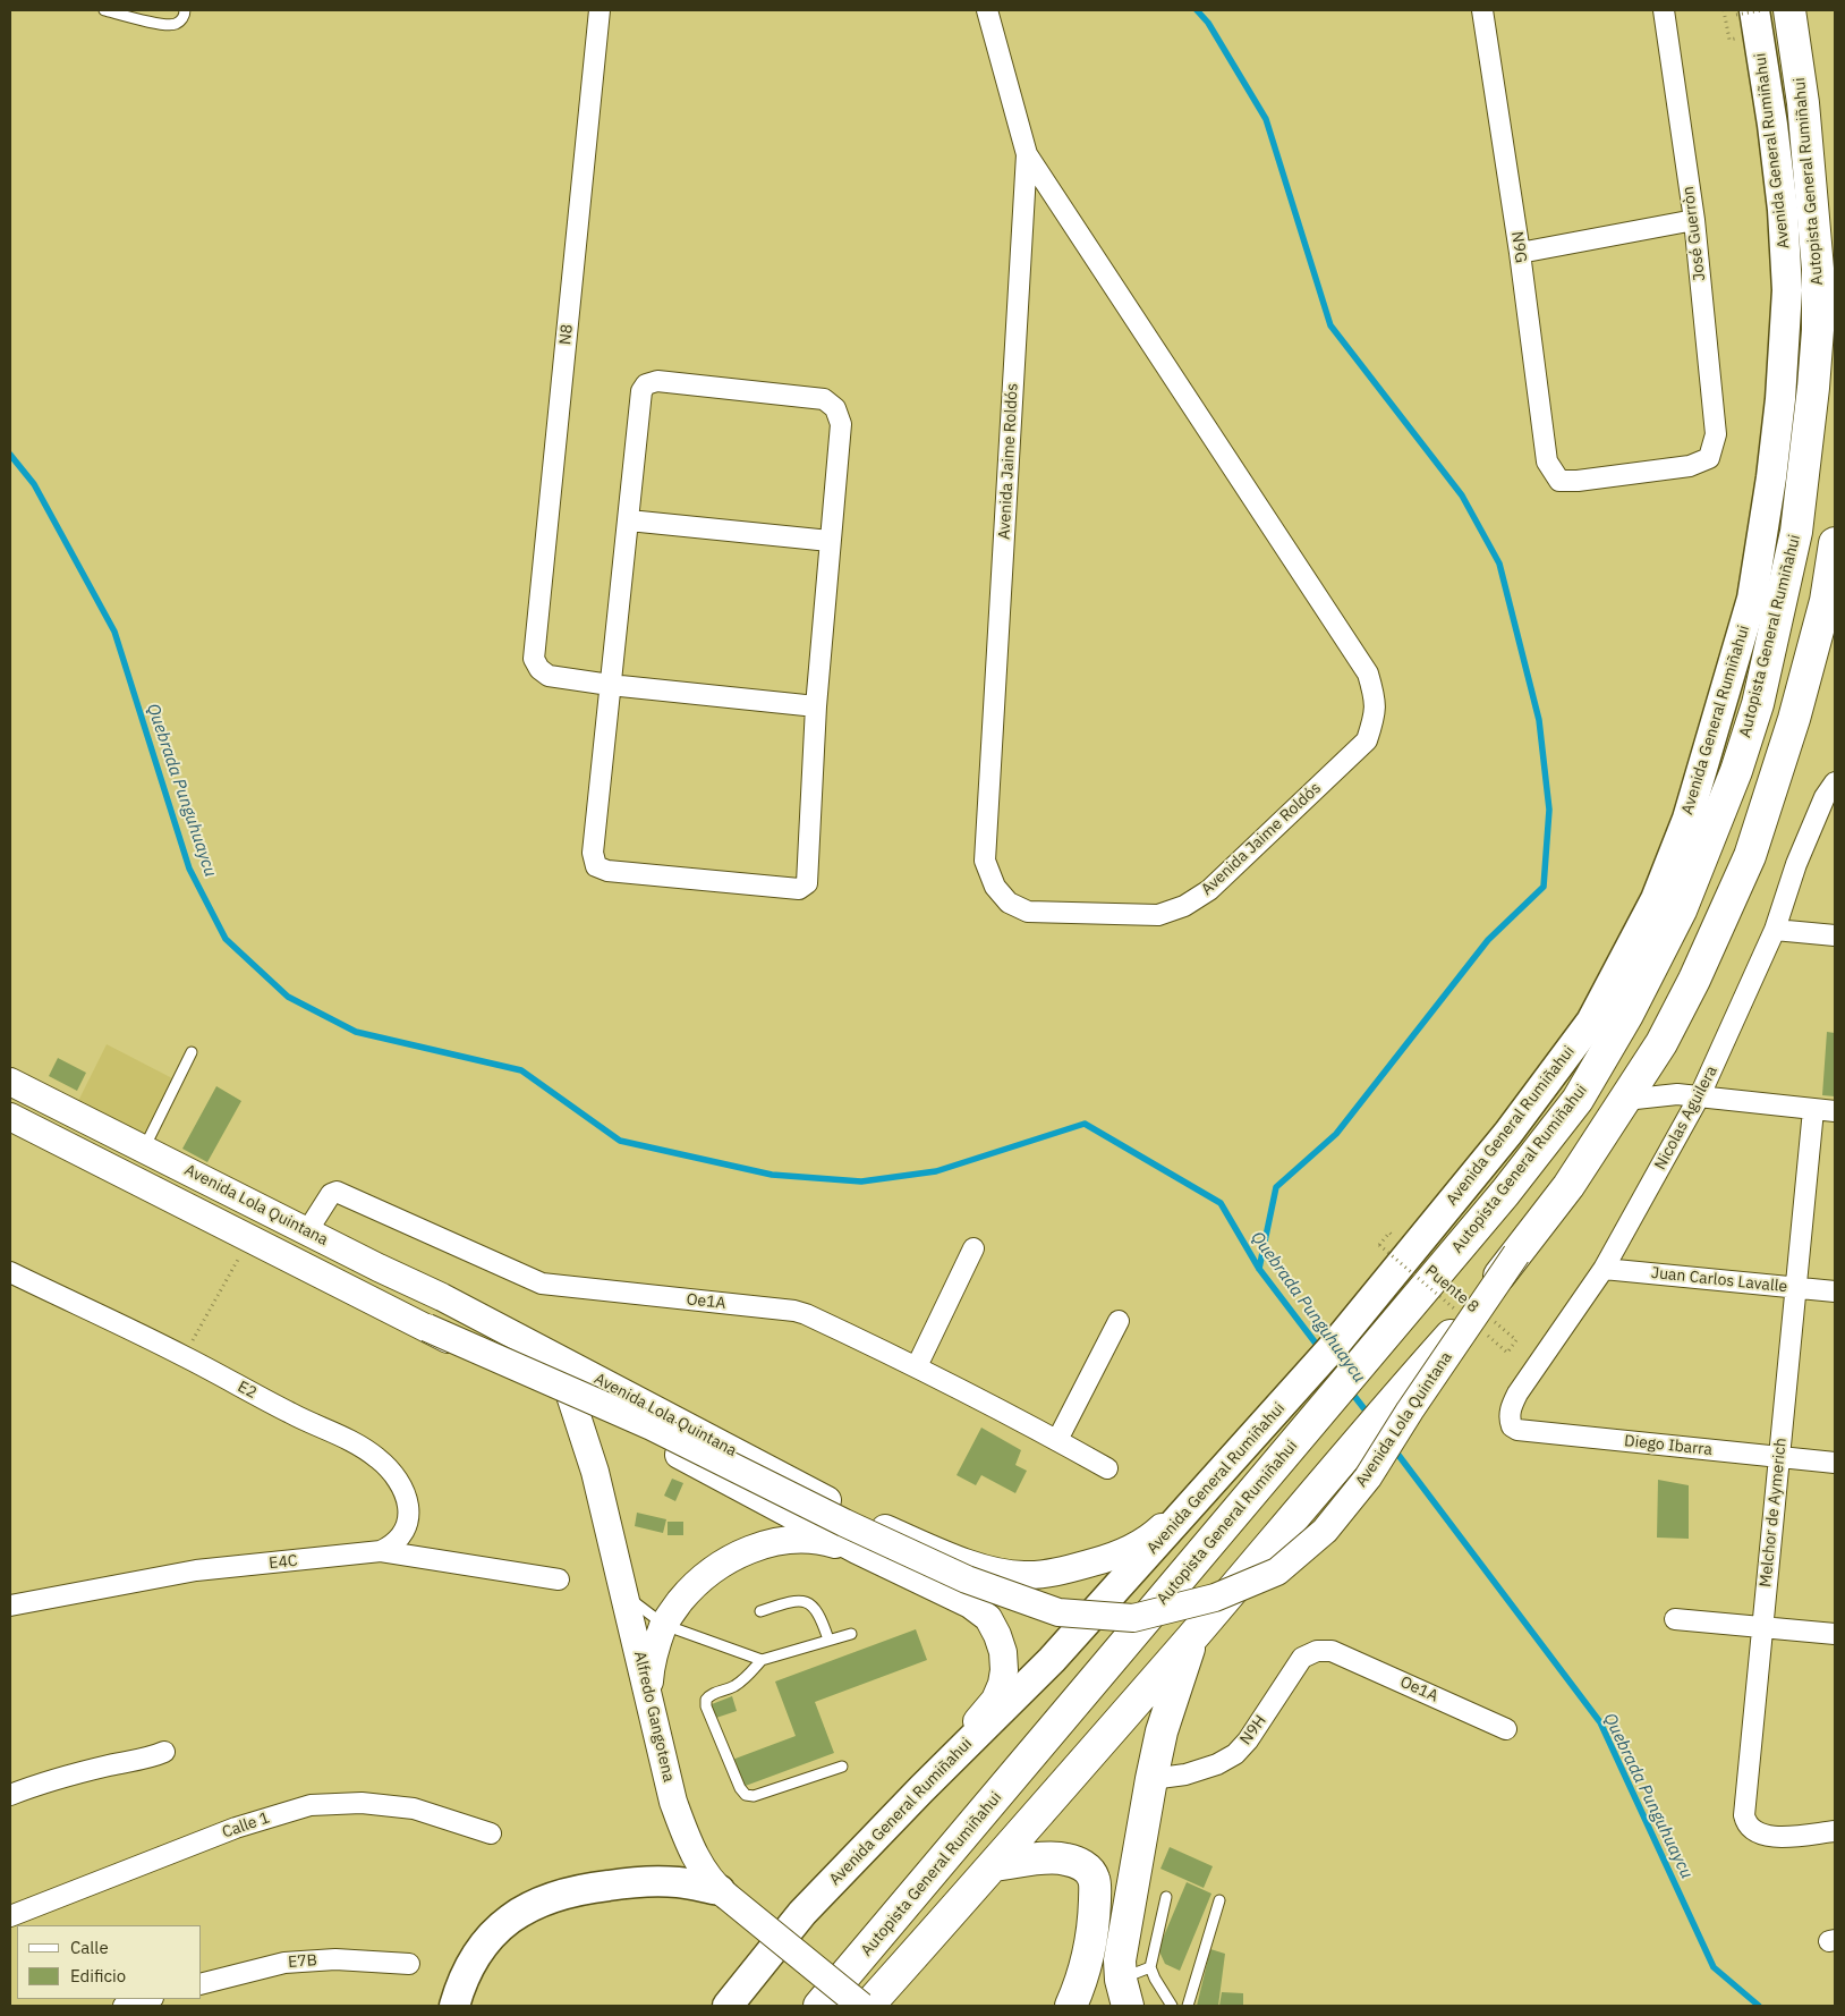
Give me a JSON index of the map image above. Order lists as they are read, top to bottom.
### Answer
{
  "streets": {
    "highway": ["Autopista General Rumiñahui"],
    "main road": ["Avenida General Rumiñahui", "Avenida Lola Quintana", "Alfredo Gangotena"],
    "street": [
      "José Guerròn",
      "N9G",
      "N8",
      "Avenida Jaime Roldós",
      "Nicolas Aguilera",
      "Juan Carlos Lavalle",
      "Oe1A",
      "E2",
      "Diego Ibarra",
      "Melchor de Aymerich",
      "E4C",
      "N9H",
      "Calle 1",
      "E7B"
    ],
    "path": ["Puente 8"]
  },
  "crossings": [
    ["Avenida General Rumiñahui", "Avenida Lola Quintana"],
    ["José Guerròn", "N9G"],
    ["Nicolas Aguilera", "Juan Carlos Lavalle"],
    ["Nicolas Aguilera", "Diego Ibarra"],
    ["Avenida Lola Quintana", "Oe1A"],
    ["Avenida Lola Quintana", "Alfredo Gangotena"],
    ["Juan Carlos Lavalle", "Melchor de Aymerich"],
    ["Oe1A", "N9H"],
    ["E2", "E4C"],
    ["Diego Ibarra", "Melchor de Aymerich"]
  ],
  "water": ["Quebrada Punguhuaycu"],
  "legend": ["Calle", "Edificio"]
}
